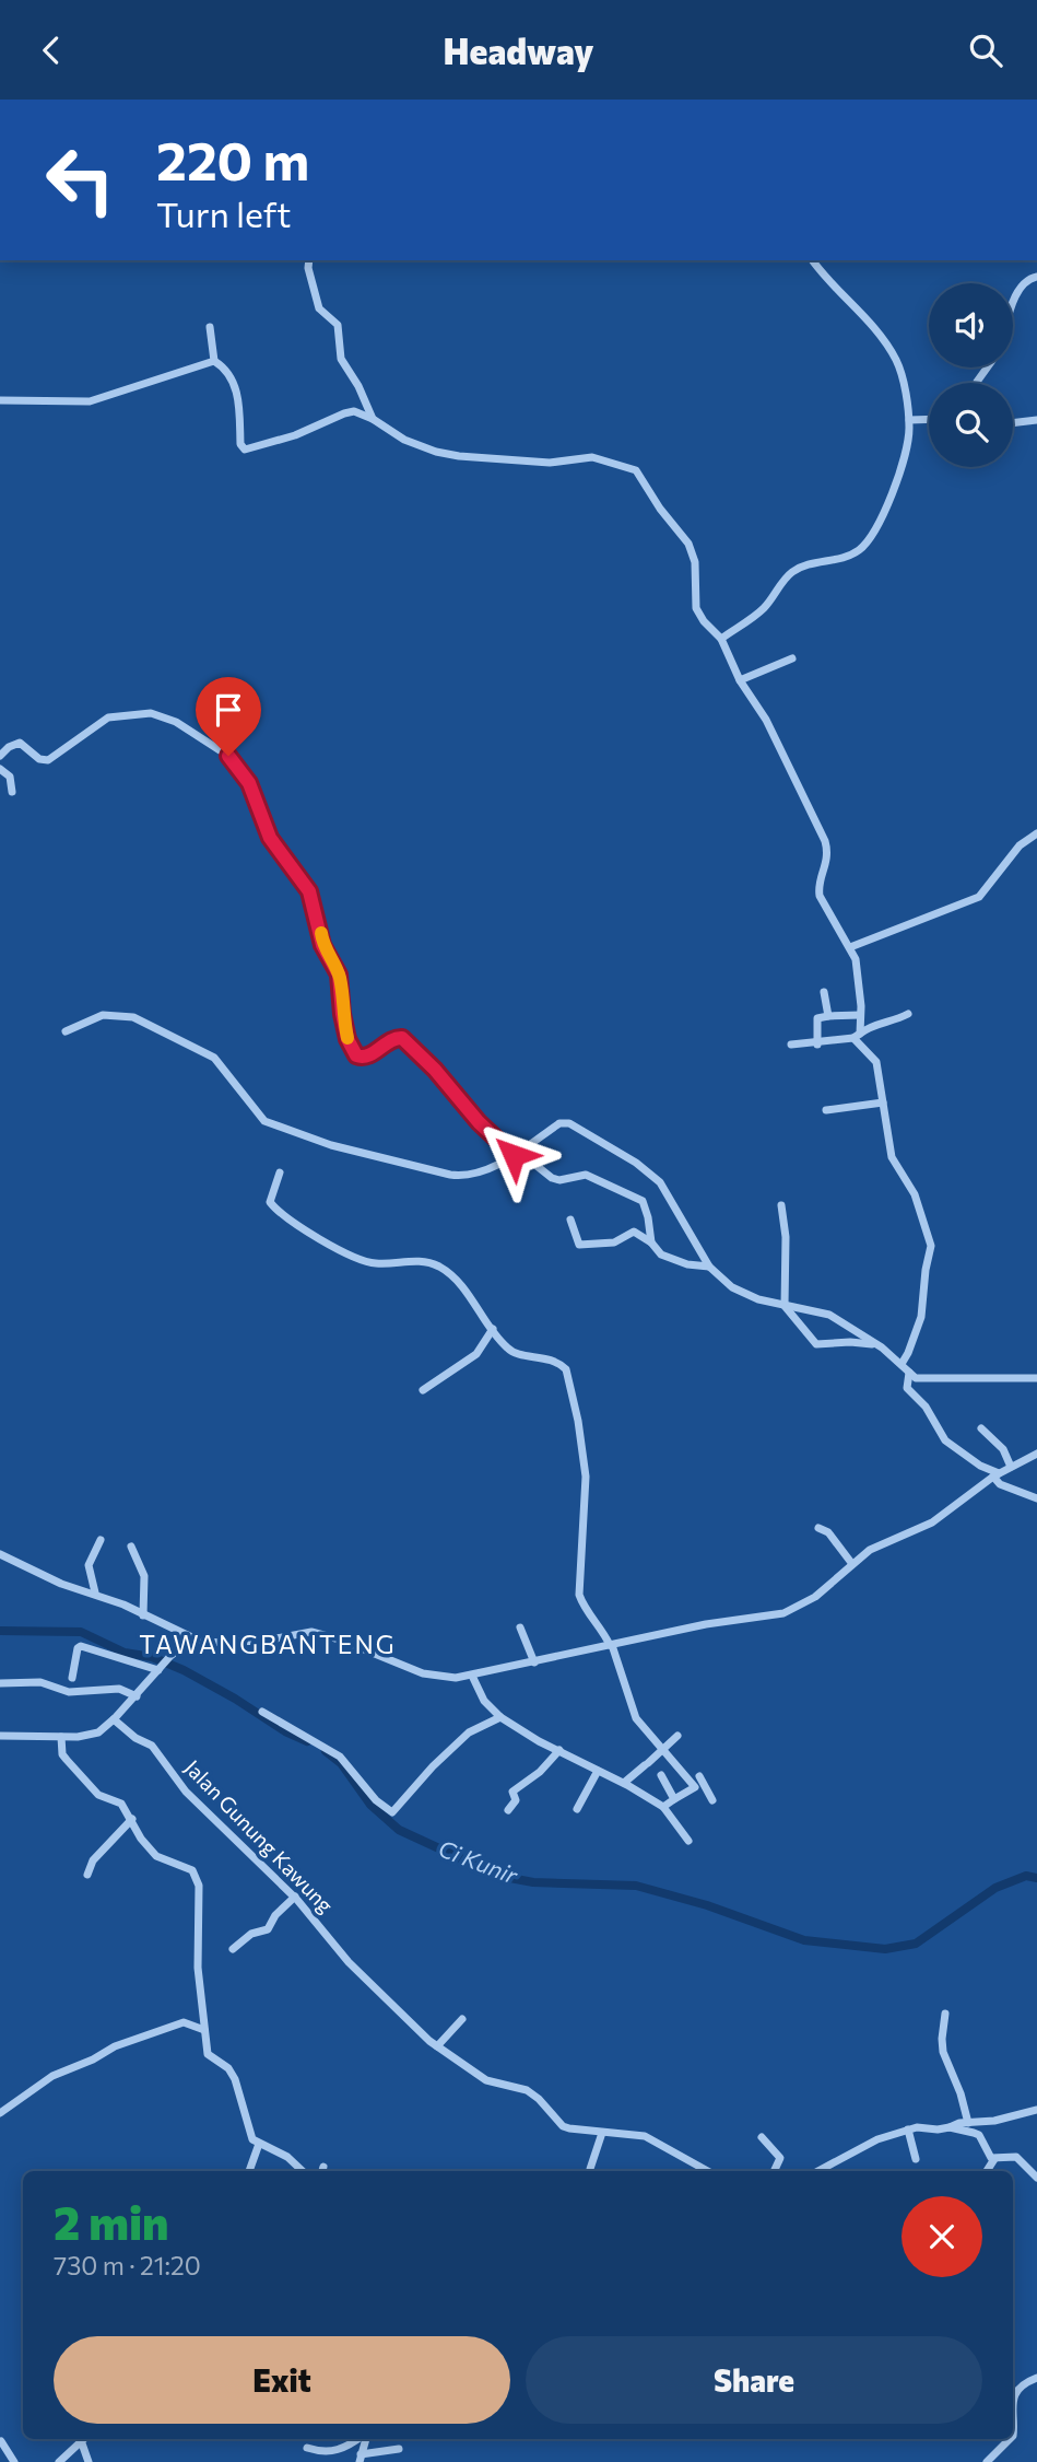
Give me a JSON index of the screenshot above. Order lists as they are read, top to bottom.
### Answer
{
  "streets": {
    "street": ["Jalan Gunung Kawung"]
  },
  "districts": ["TAWANGBANTENG"],
  "water": ["Ci Kunir"],
  "page": {
    "header": "Headway",
    "turn": ["220 m", "Turn left"],
    "heading": ["2 min", "730 m · 21:20"],
    "buttons": ["Exit", "Share"]
  }
}
